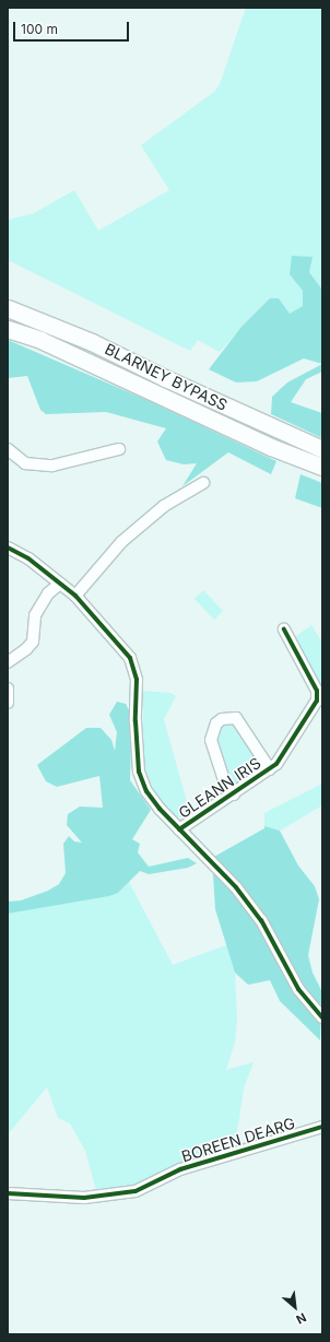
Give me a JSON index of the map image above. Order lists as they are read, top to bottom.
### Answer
{
  "streets": {
    "highway": ["BLARNEY BYPASS"],
    "street": ["GLEANN IRIS", "BOREEN DEARG"]
  },
  "scale_bar": "100 m",
  "north": "bottom right"
}
